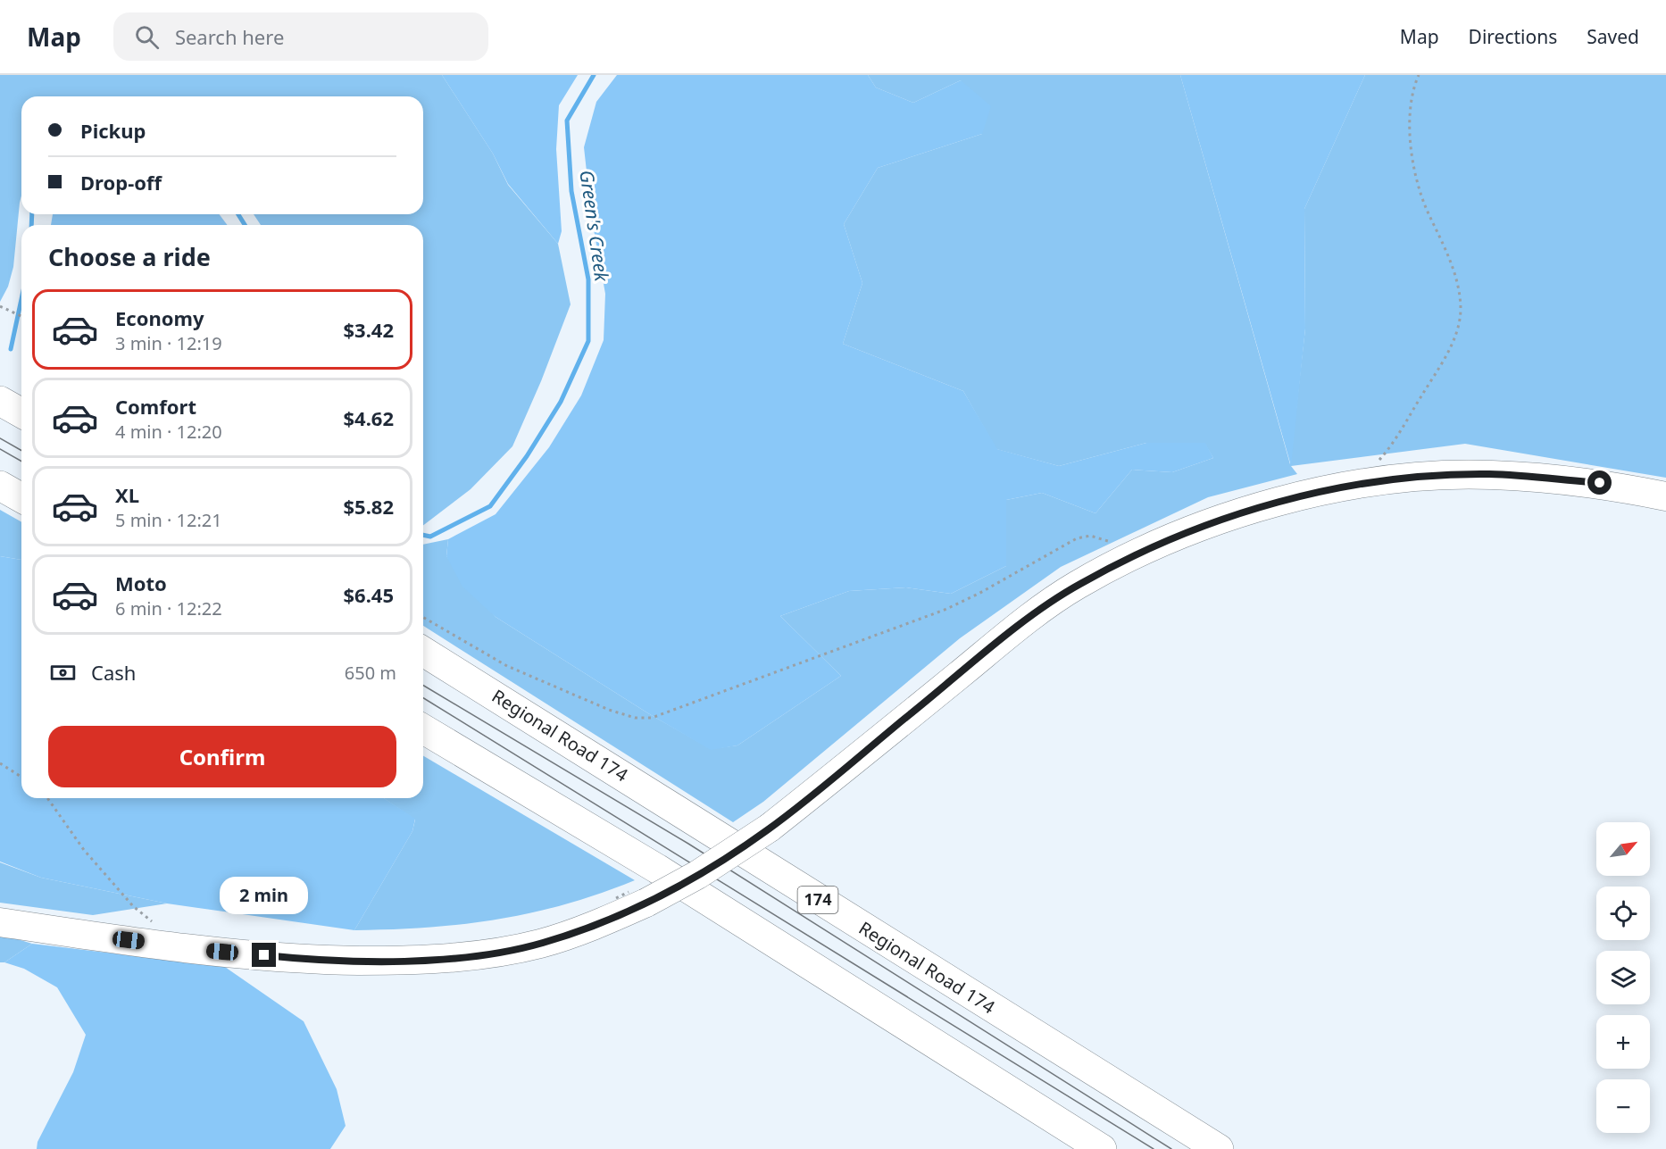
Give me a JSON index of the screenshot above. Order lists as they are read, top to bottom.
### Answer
{
  "streets": {
    "highway": ["Regional Road 174", "174"]
  },
  "water": ["Green's Creek"],
  "north": "top right",
  "page": {
    "header": "Map",
    "search": "Search here",
    "nav": ["Map", "Directions", "Saved"],
    "banner": ["Pickup", "Drop-off"],
    "heading": "Choose a ride",
    "list": [
      {
        "name": "Economy",
        "note": "3 min · 12:19",
        "value": "$3.42"
      },
      {
        "name": "Comfort",
        "note": "4 min · 12:20",
        "value": "$4.62"
      },
      {
        "name": "XL",
        "note": "5 min · 12:21",
        "value": "$5.82"
      },
      {
        "name": "Moto",
        "note": "6 min · 12:22",
        "value": "$6.45"
      }
    ],
    "pay": ["Cash", "650 m"],
    "buttons": "Confirm",
    "map_buttons": ["+", "−"],
    "bubble": "2 min"
  }
}
